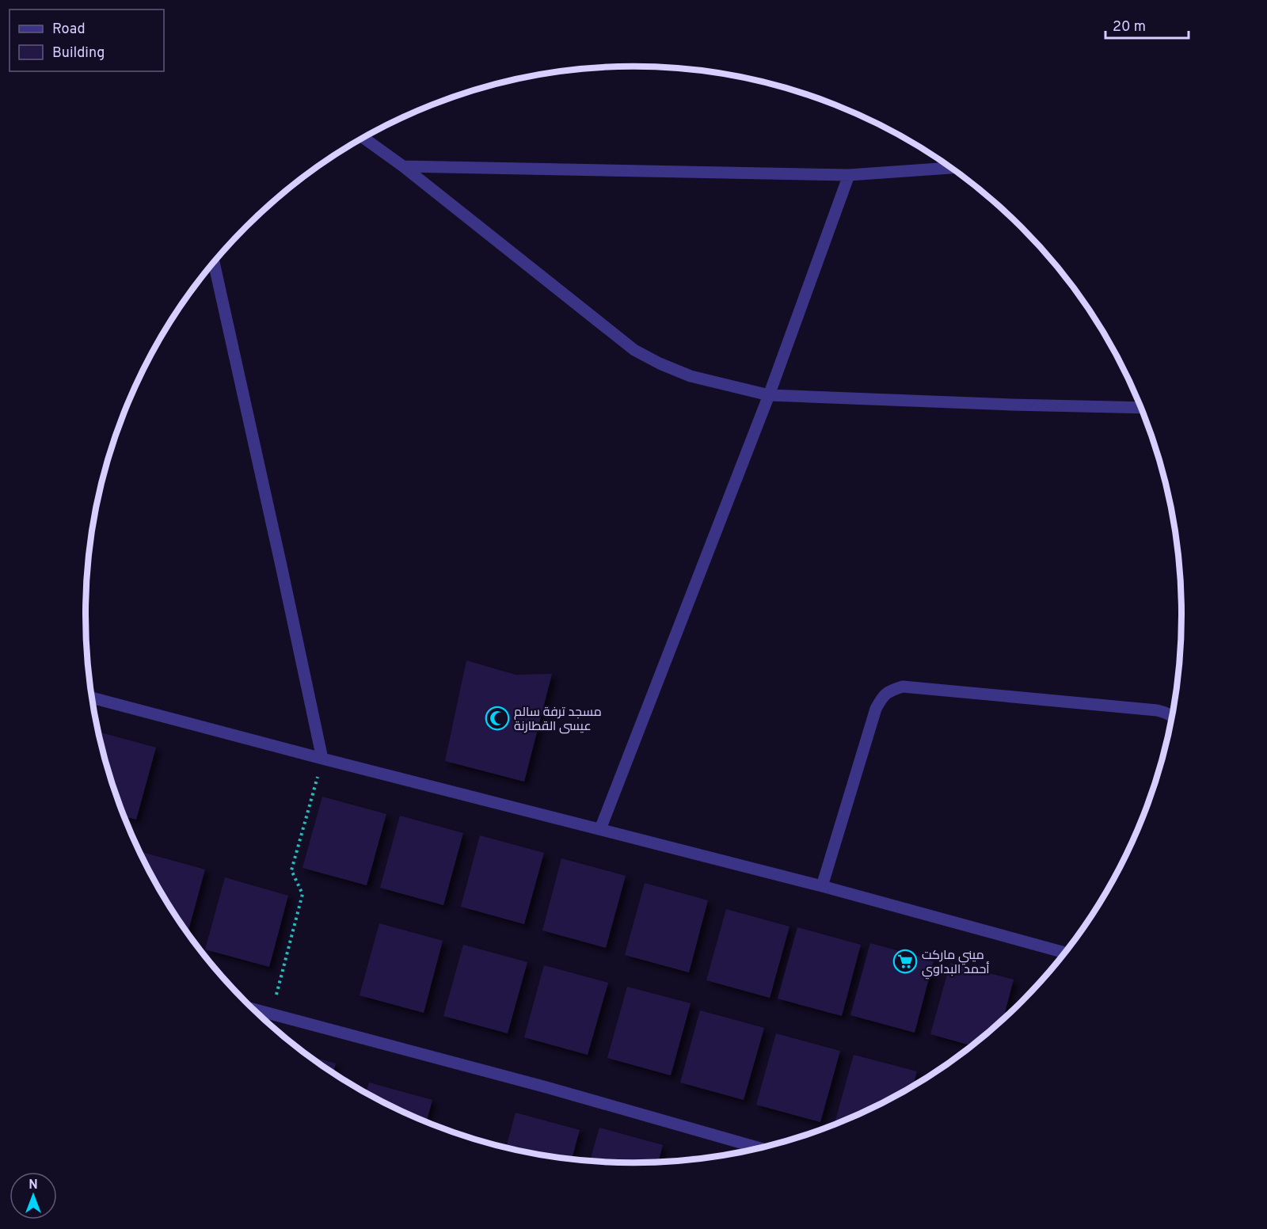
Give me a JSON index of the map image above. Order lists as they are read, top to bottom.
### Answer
{
  "places": {
    "mosque": ["مسجد ترفة سالم عيسى القطارنة"],
    "supermarket": ["ميني ماركت أحمد البداوي"]
  },
  "legend": ["Road", "Building"],
  "scale_bar": "20 m",
  "north": "top"
}
